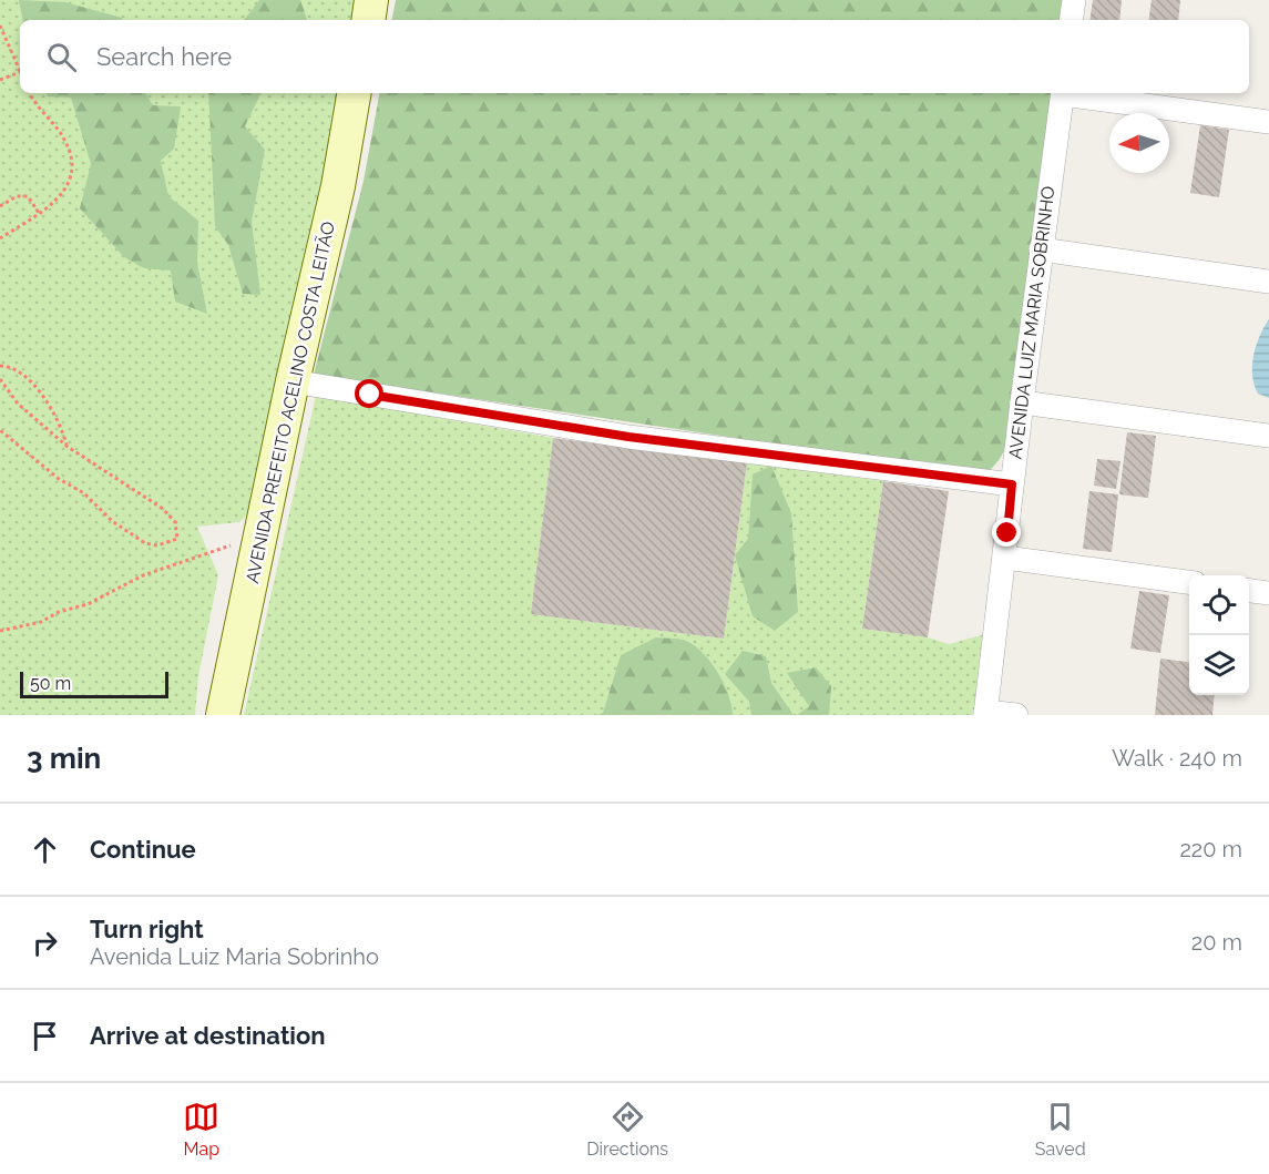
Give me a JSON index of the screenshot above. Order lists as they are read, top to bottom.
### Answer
{
  "streets": {
    "street": ["AVENIDA LUIZ MARIA SOBRINHO", "AVENIDA PREFEITO ACELINO COSTA LEITÃO"]
  },
  "scale_bar": "50 m",
  "north": "left",
  "page": {
    "search": "Search here",
    "scale": "50 m",
    "heading": ["3 min", "Walk · 240 m"],
    "list": [
      ["Continue", "220 m"],
      ["Turn right", "Avenida Luiz Maria Sobrinho", "20 m"],
      "Arrive at destination"
    ],
    "nav": ["Map", "Directions", "Saved"]
  }
}
